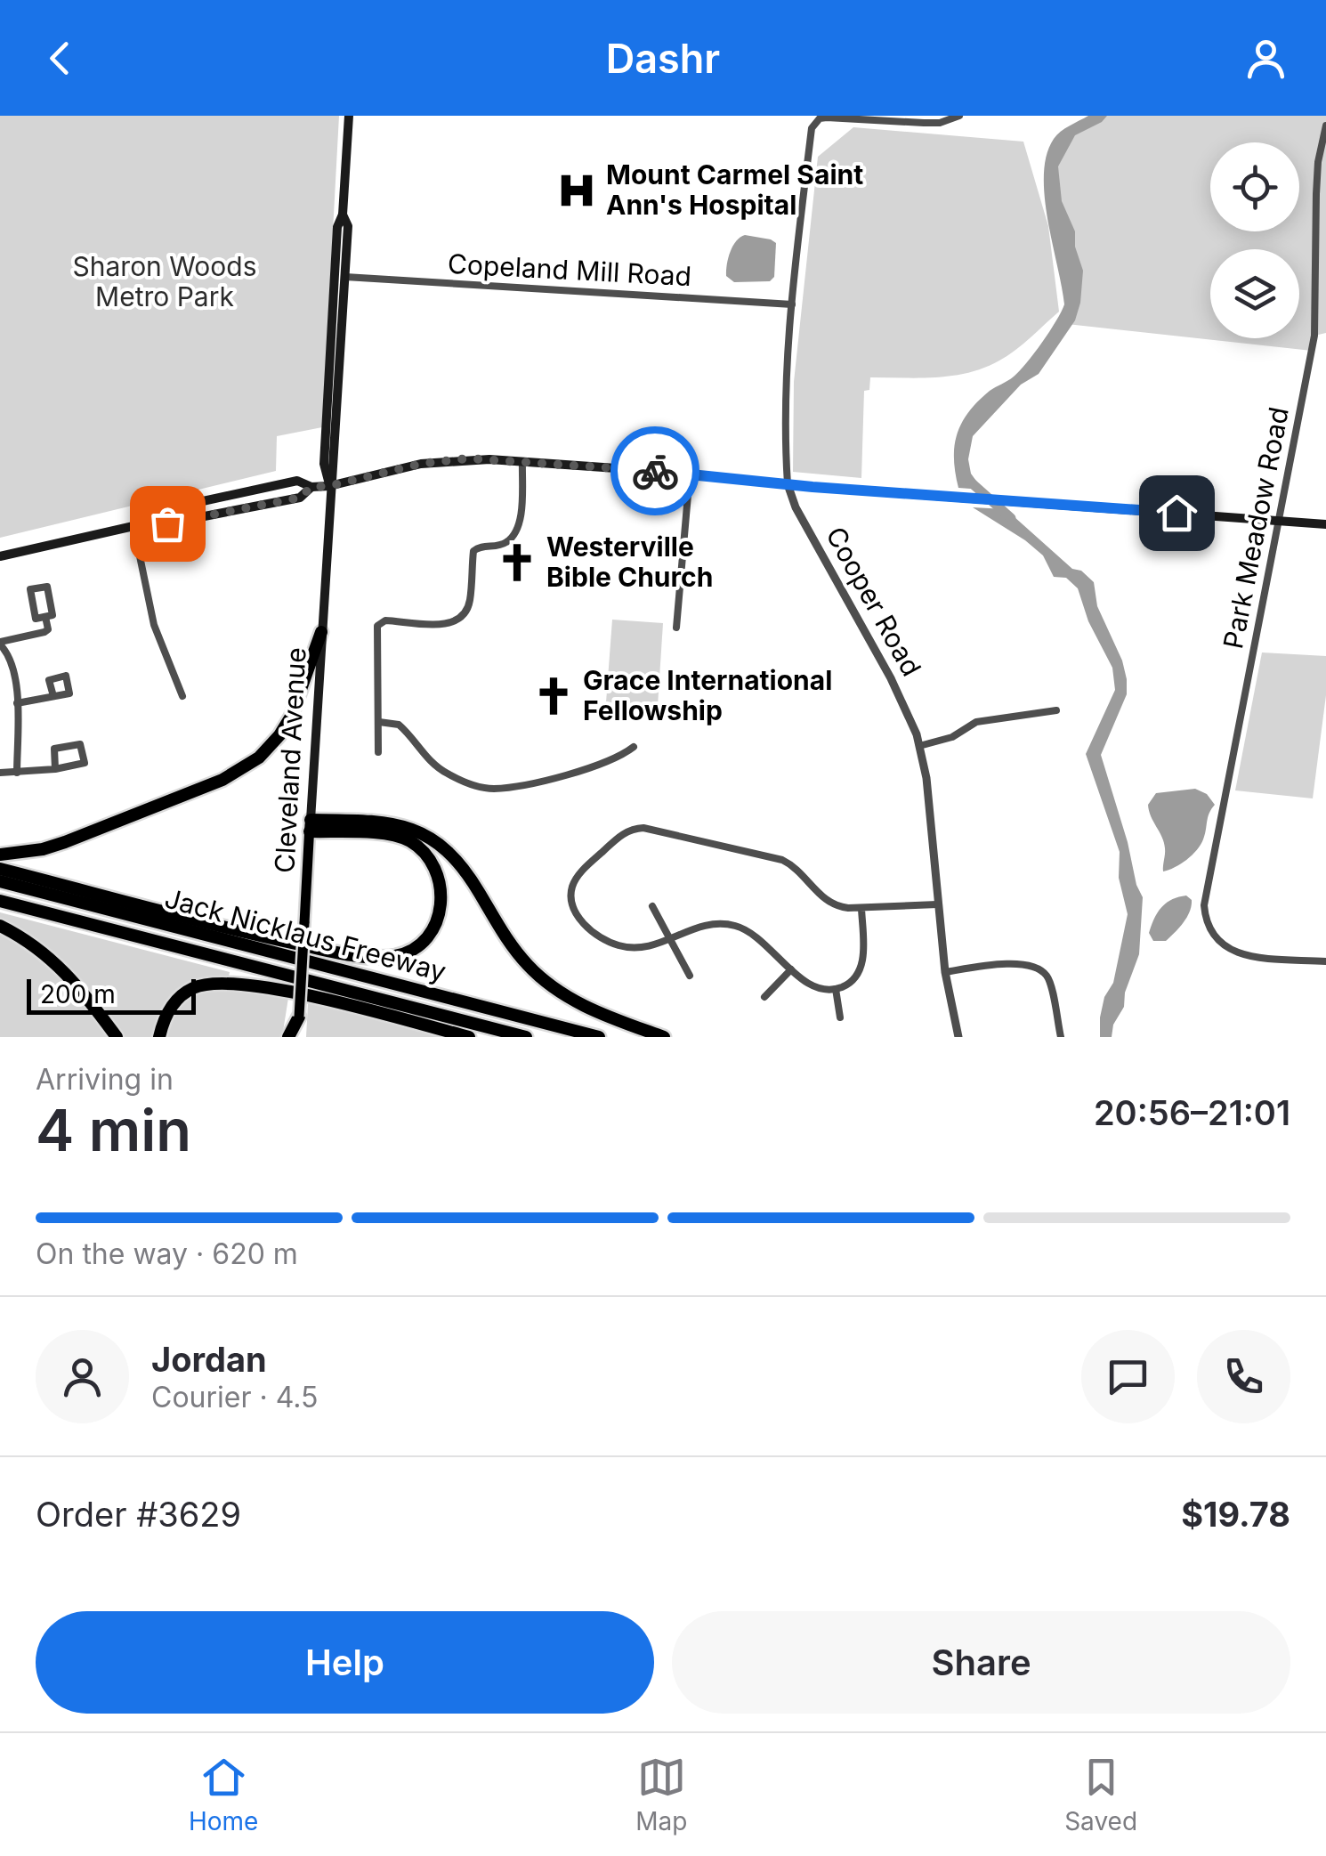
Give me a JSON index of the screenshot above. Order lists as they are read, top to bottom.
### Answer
{
  "streets": {
    "highway": ["Jack Nicklaus Freeway"],
    "main road": ["Cleveland Avenue"],
    "street": ["Copeland Mill Road", "Park Meadow Road", "Cooper Road"]
  },
  "crossings": [
    ["Copeland Mill Road", "Cooper Road"]
  ],
  "parks": ["Sharon Woods Metro Park"],
  "places": {
    "hospital": ["Mount Carmel Saint Ann's Hospital"],
    "church": ["Westerville Bible Church", "Grace International Fellowship"]
  },
  "scale_bar": "200 m",
  "page": {
    "header": "Dashr",
    "scale": "200 m",
    "heading": ["4 min", "Arriving in", "20:56–21:01"],
    "panel": [
      "Jordan",
      "Courier · 4.5",
      "Order #3629",
      "$19.78"
    ],
    "bar": "On the way · 620 m",
    "buttons": ["Help", "Share"],
    "tabs": ["Home", "Map", "Saved"]
  }
}
